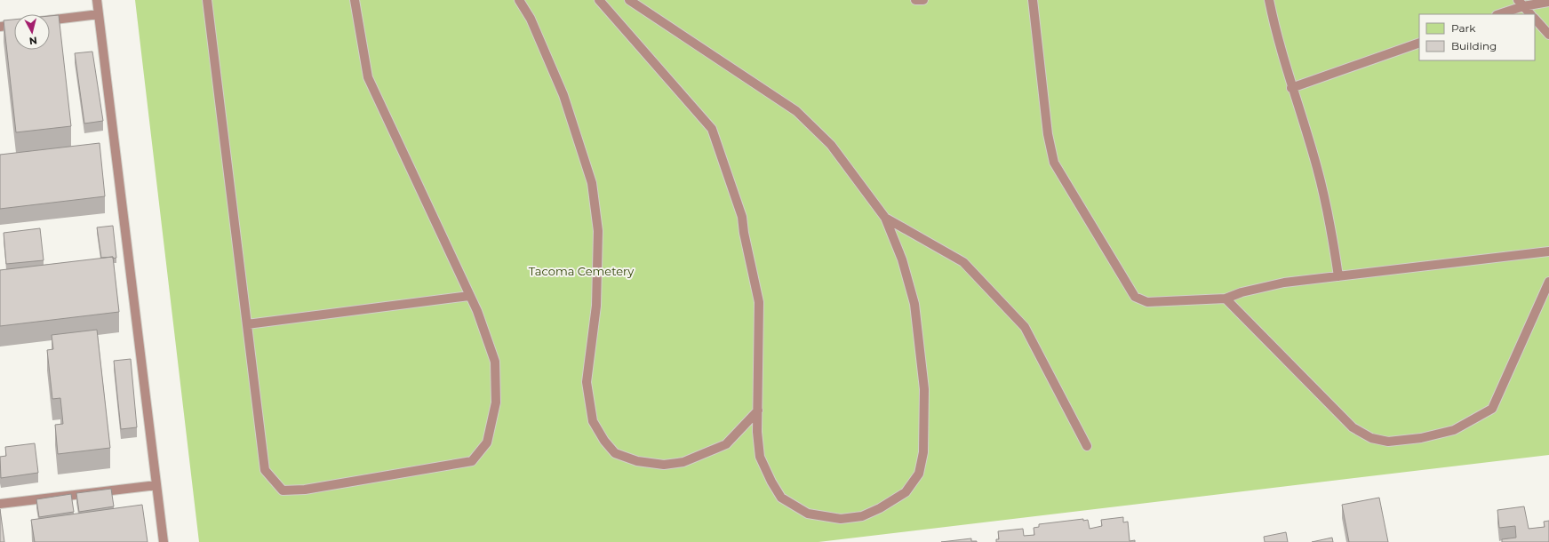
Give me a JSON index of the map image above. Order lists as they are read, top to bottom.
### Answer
{
  "parks": ["Tacoma Cemetery"],
  "legend": ["Park", "Building"],
  "north": "bottom"
}
